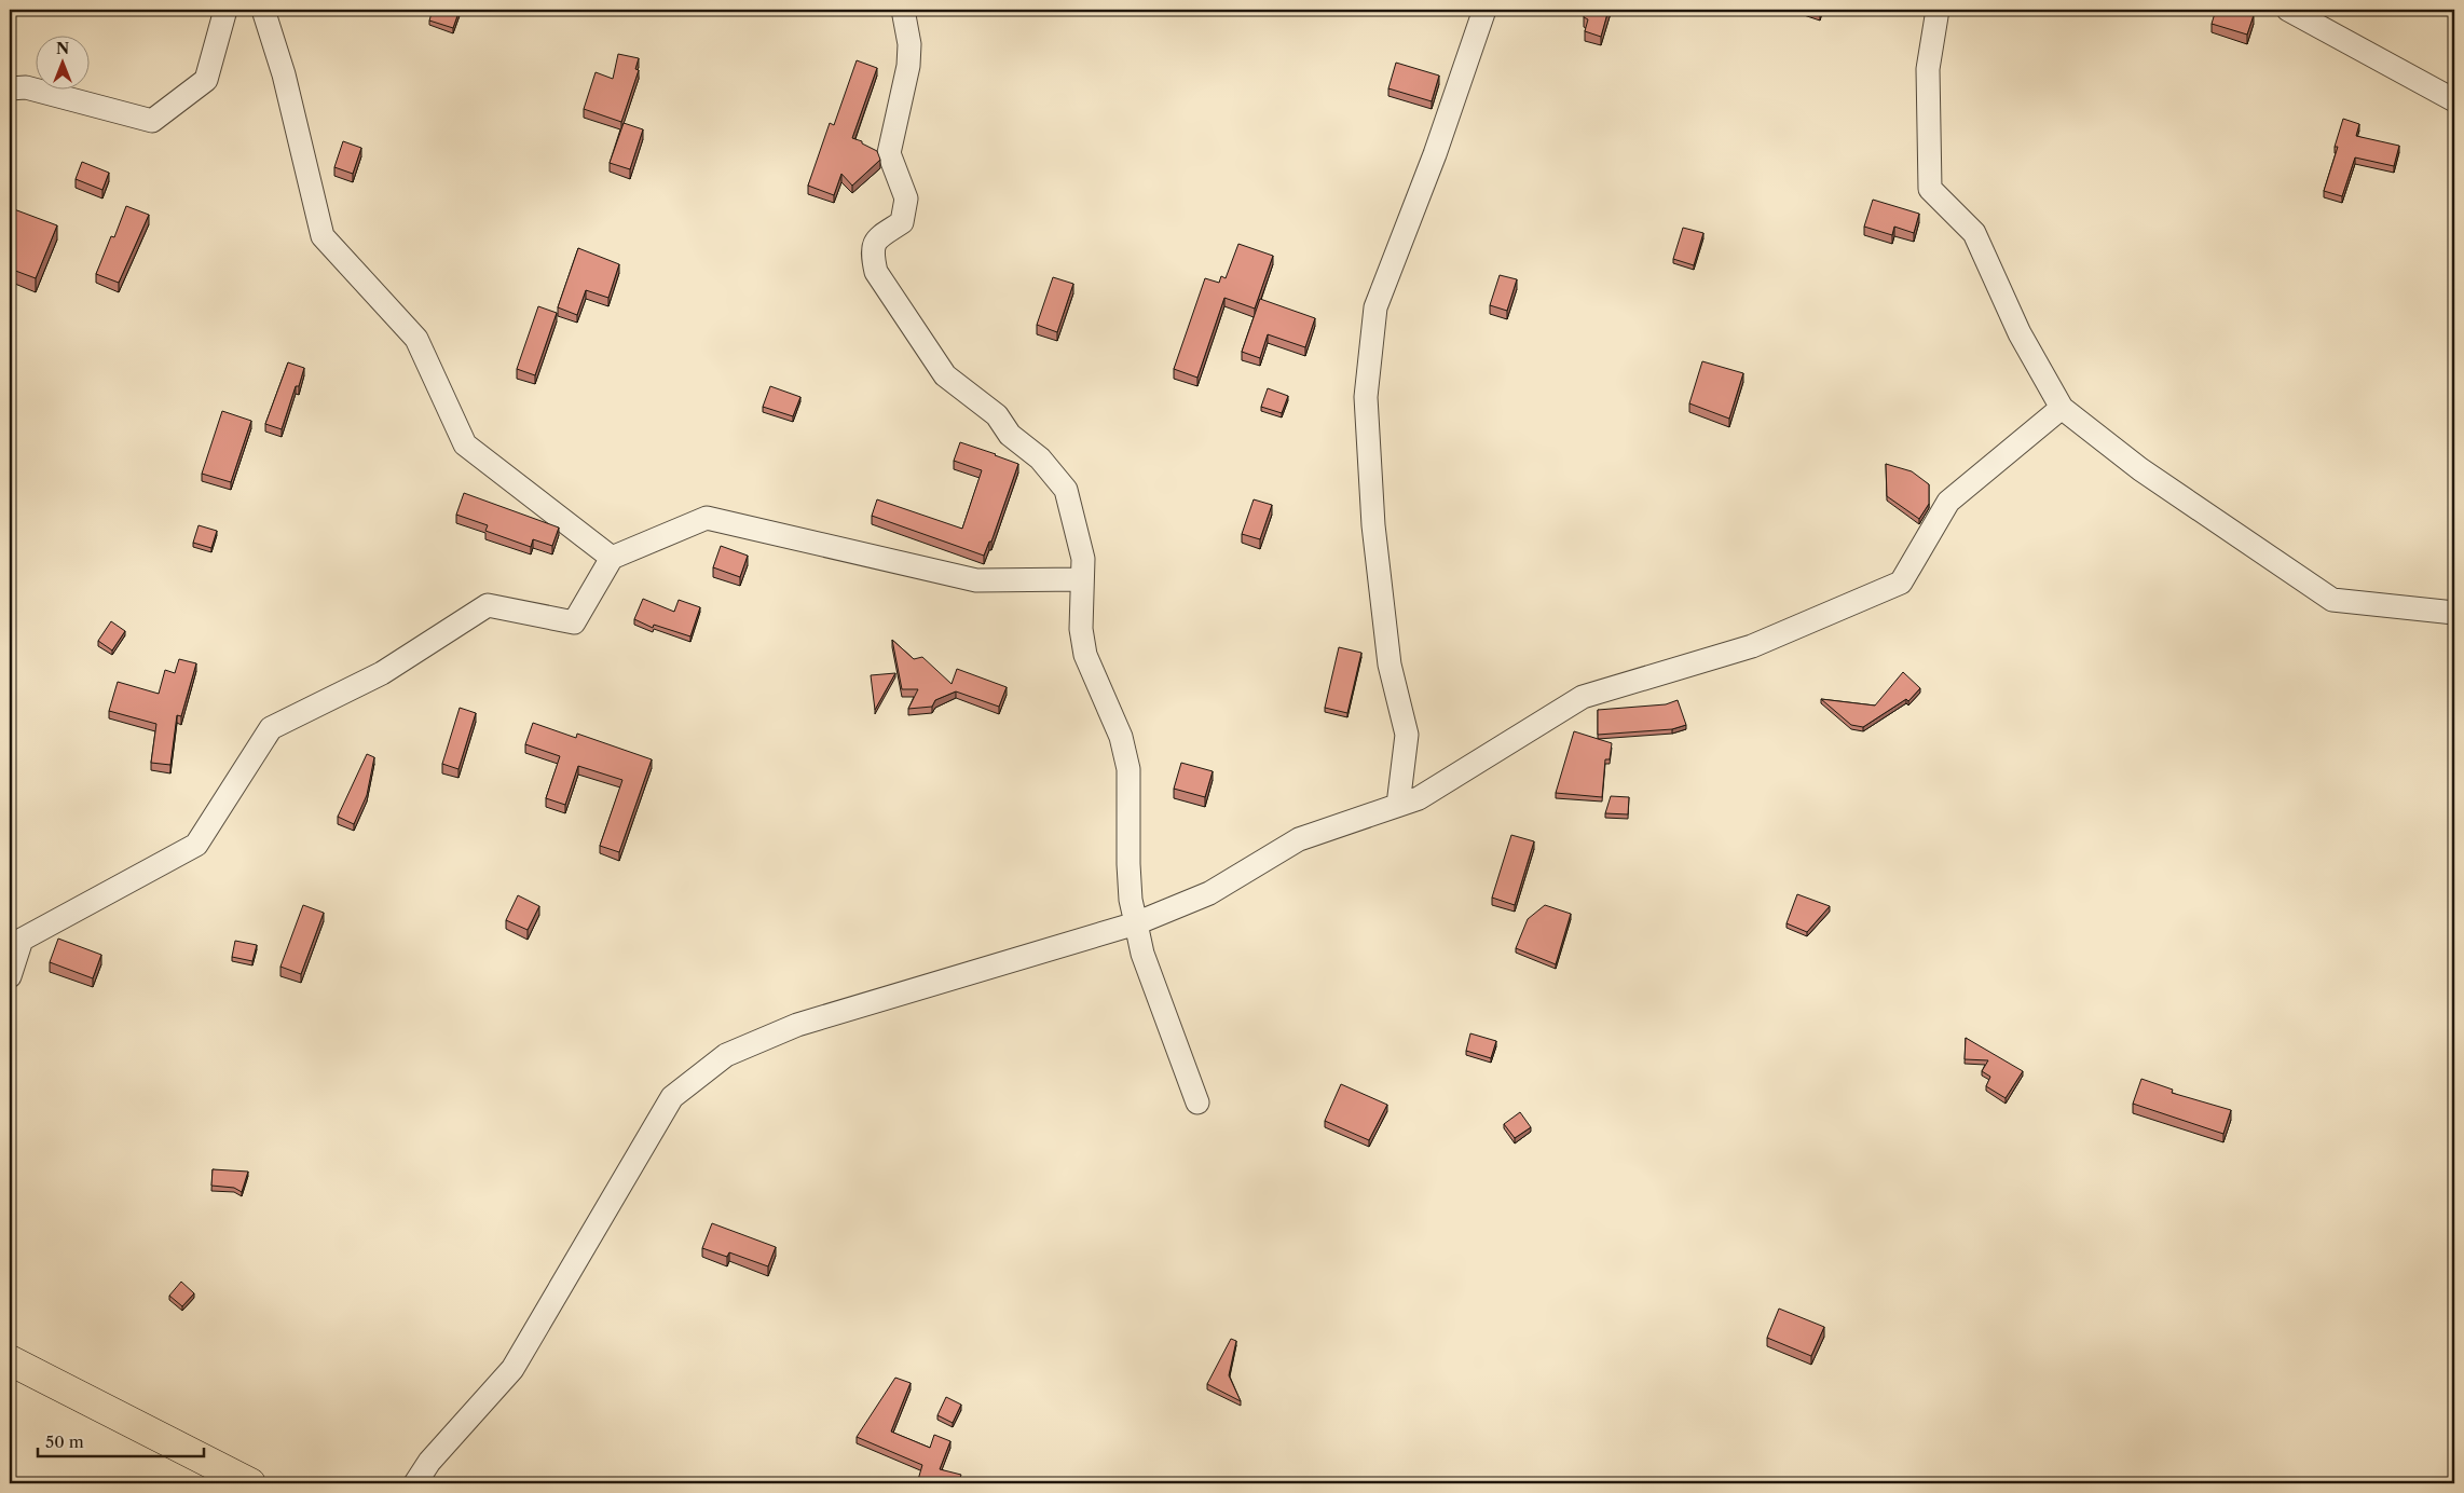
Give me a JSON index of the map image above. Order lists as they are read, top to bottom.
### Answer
{
  "scale_bar": "50 m",
  "north": "top"
}
